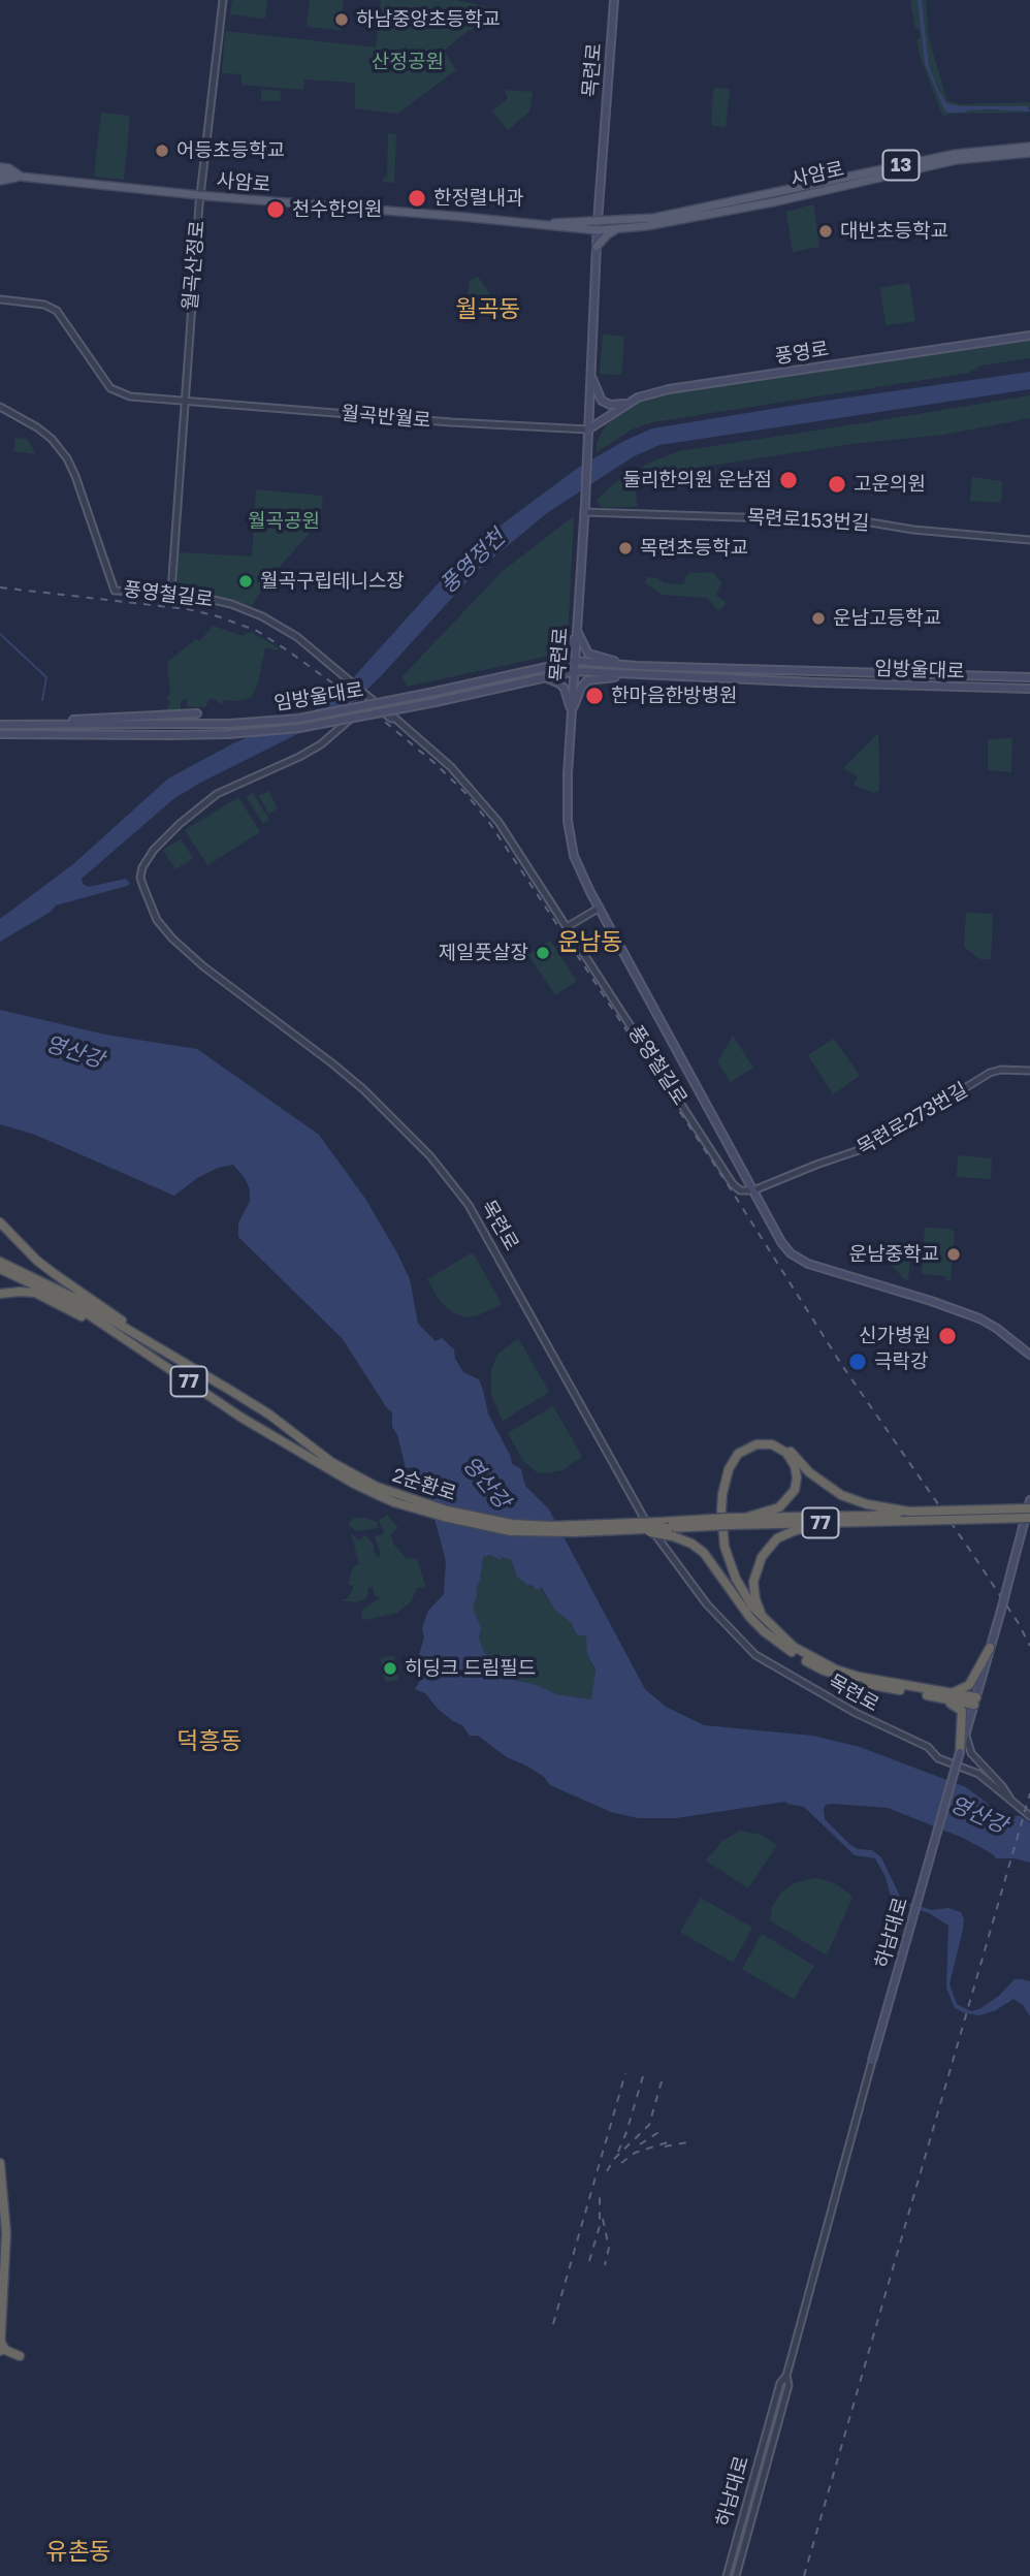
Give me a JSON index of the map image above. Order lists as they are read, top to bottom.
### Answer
{
  "streets": {
    "highway": ["77", "2순환로"],
    "main road": [
      "목련로",
      "13",
      "사암로",
      "풍영로",
      "임방울대로",
      "하남대로"
    ],
    "street": [
      "월곡산정로",
      "월곡반월로",
      "목련로153번길",
      "풍영철길로",
      "목련로273번길"
    ]
  },
  "crossings": [
    ["목련로", "사암로"],
    ["목련로", "풍영로"],
    ["목련로", "월곡반월로"],
    ["목련로", "목련로153번길"],
    ["목련로", "풍영철길로"],
    ["목련로", "임방울대로"],
    ["목련로", "목련로273번길"],
    ["사암로", "월곡산정로"],
    ["월곡산정로", "월곡반월로"],
    ["월곡산정로", "풍영철길로"],
    ["풍영로", "월곡반월로"],
    ["풍영철길로", "목련로273번길"]
  ],
  "districts": [
    "월곡동",
    "운남동",
    "덕흥동",
    "유촌동"
  ],
  "water": ["풍영정천", "영산강"],
  "parks": ["산정공원", "월곡공원"],
  "places": [
    "하남중앙초등학교",
    "어등초등학교",
    "한정렬내과",
    "천수한의원",
    "대반초등학교",
    "둘리한의원 운남점",
    "고운의원",
    "목련초등학교",
    "월곡구립테니스장",
    "운남고등학교",
    "한마음한방병원",
    "제일풋살장",
    "운남중학교",
    "신가병원",
    "극락강",
    "히딩크 드림필드"
  ]
}
